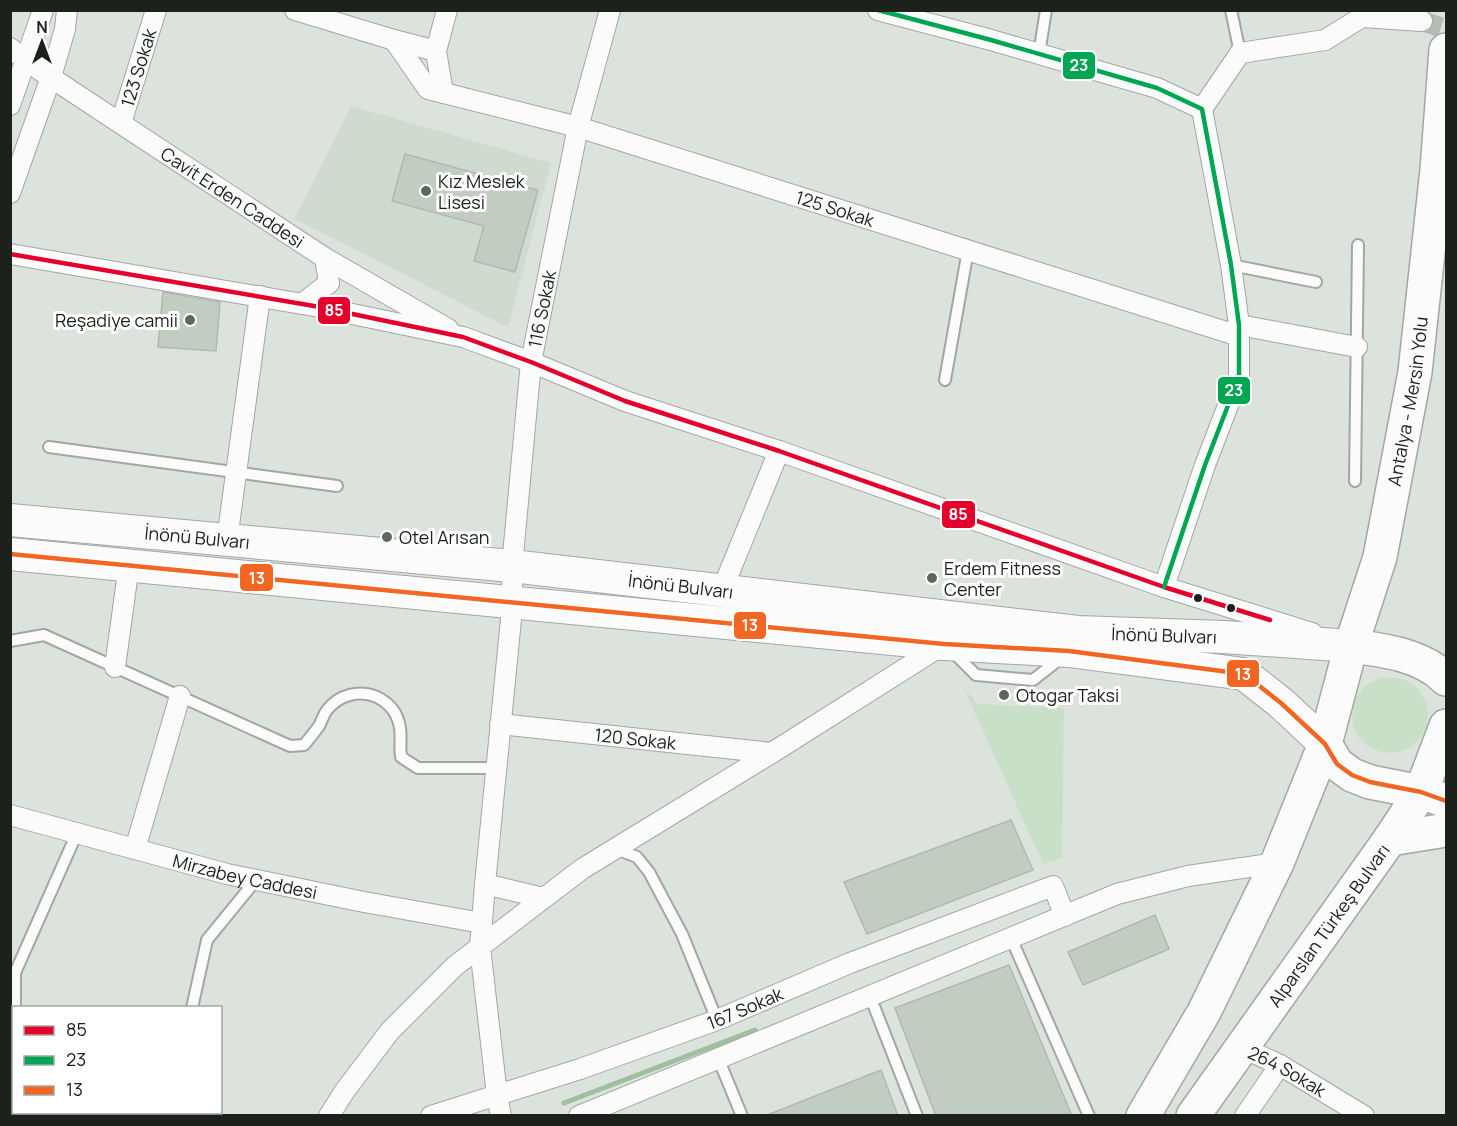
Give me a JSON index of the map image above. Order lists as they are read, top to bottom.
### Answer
{
  "streets": {
    "highway": ["Antalya - Mersin Yolu", "Alparslan Türkeş Bulvarı"],
    "main road": ["İnönü Bulvarı"],
    "street": [
      "123 Sokak",
      "Cavit Erden Caddesi",
      "125 Sokak",
      "116 Sokak",
      "120 Sokak",
      "Mirzabey Caddesi",
      "167 Sokak",
      "264 Sokak"
    ]
  },
  "crossings": [
    ["123 Sokak", "Cavit Erden Caddesi"],
    ["125 Sokak", "116 Sokak"],
    ["116 Sokak", "İnönü Bulvarı"],
    ["116 Sokak", "120 Sokak"],
    ["116 Sokak", "Mirzabey Caddesi"],
    ["116 Sokak", "167 Sokak"],
    ["Antalya - Mersin Yolu", "İnönü Bulvarı"],
    ["Alparslan Türkeş Bulvarı", "264 Sokak"]
  ],
  "places": [
    "Kız Meslek Lisesi",
    "Reşadiye camii",
    "Otel Arısan",
    "Erdem Fitness Center",
    "Otogar Taksi"
  ],
  "lines": ["transit line 23", "transit line 85", "transit line 13"],
  "legend": ["85", "23", "13"],
  "north": "top"
}
